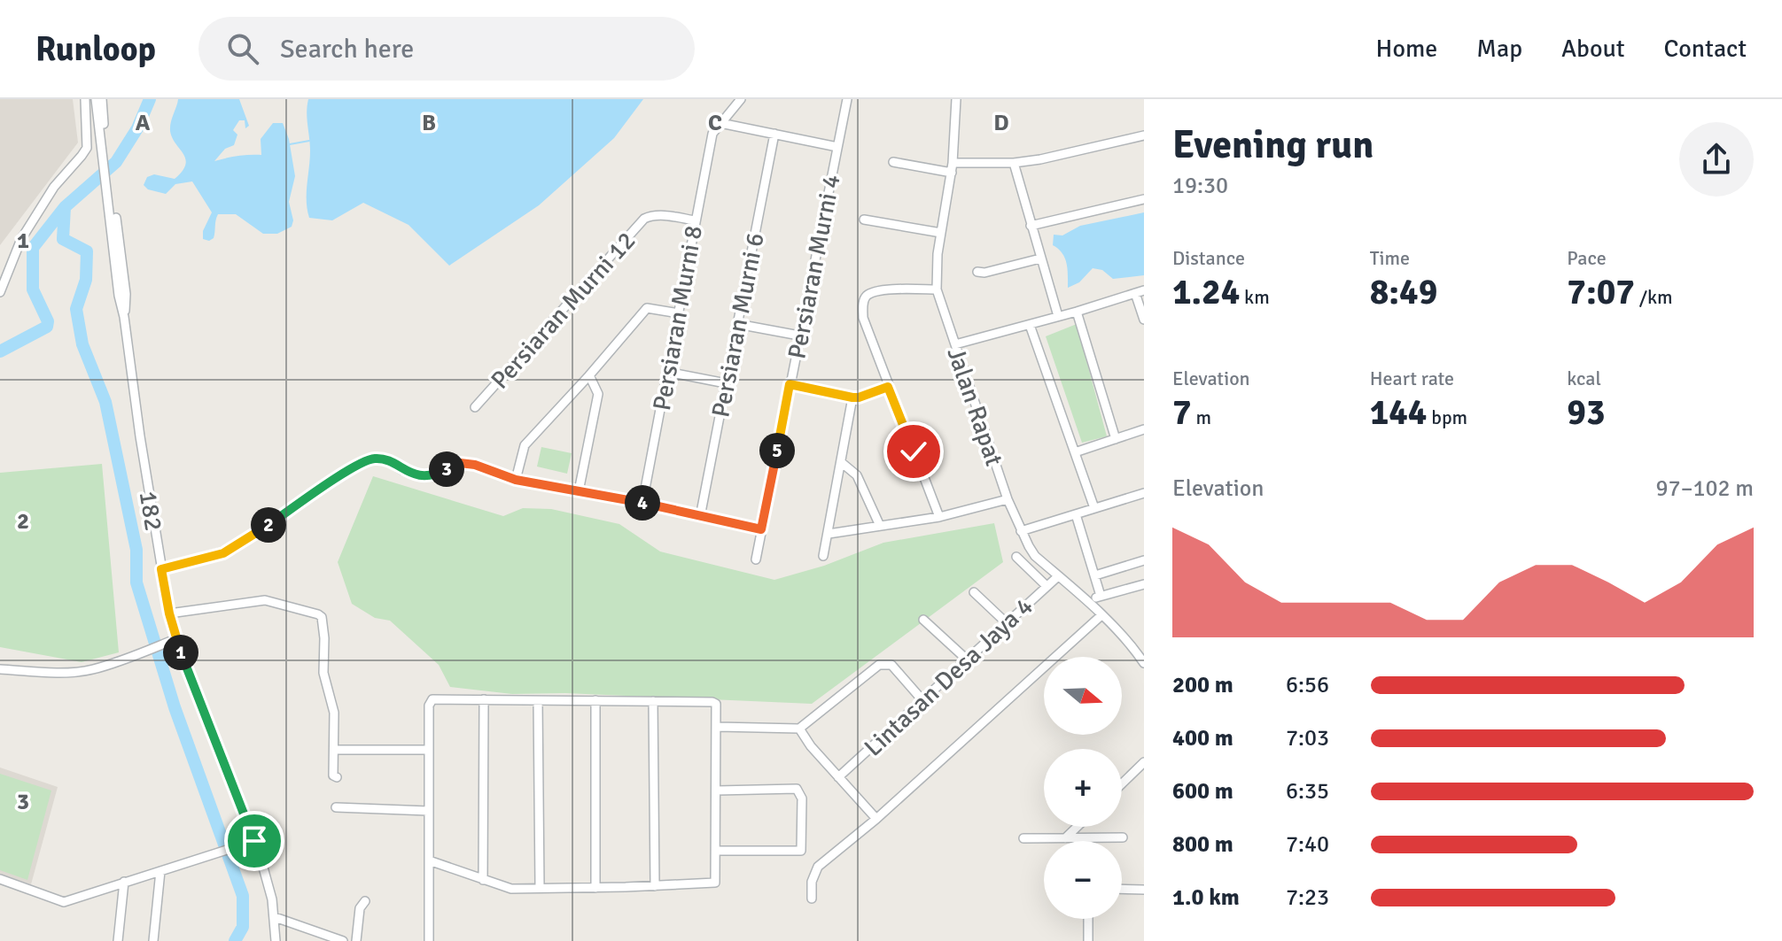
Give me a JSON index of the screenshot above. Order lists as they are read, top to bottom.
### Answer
{
  "streets": {
    "street": [
      "Persiaran Murni 4",
      "Persiaran Murni 12",
      "Persiaran Murni 8",
      "Persiaran Murni 6",
      "Jalan Rapat",
      "182",
      "Lintasan Desa Jaya 4"
    ]
  },
  "crossings": [
    ["Persiaran Murni 12", "Persiaran Murni 8"],
    ["Jalan Rapat", "Lintasan Desa Jaya 4"]
  ],
  "north": "right",
  "page": {
    "header": "Runloop",
    "search": "Search here",
    "nav": [
      "Home",
      "Map",
      "About",
      "Contact"
    ],
    "heading": ["Evening run", "19:30"],
    "stats": [
      ["Distance", "1.24 km"],
      ["Time", "8:49"],
      ["Pace", "7:07 /km"],
      ["Elevation", "7 m"],
      ["Heart rate", "144 bpm"],
      ["kcal", "93"]
    ],
    "pins": [
      "5",
      "3",
      "4",
      "2",
      "1"
    ],
    "chart": ["Elevation", "97–102 m"],
    "map_buttons": ["+", "−"],
    "list": [
      {
        "name": "200 m",
        "note": "6:56"
      },
      {
        "name": "400 m",
        "note": "7:03"
      },
      {
        "name": "600 m",
        "note": "6:35"
      },
      {
        "name": "800 m",
        "note": "7:40"
      },
      {
        "name": "1.0 km",
        "note": "7:23"
      }
    ]
  },
  "grid": {
    "columns": [
      "A",
      "B",
      "C",
      "D"
    ],
    "rows": ["1", "2", "3"]
  }
}
